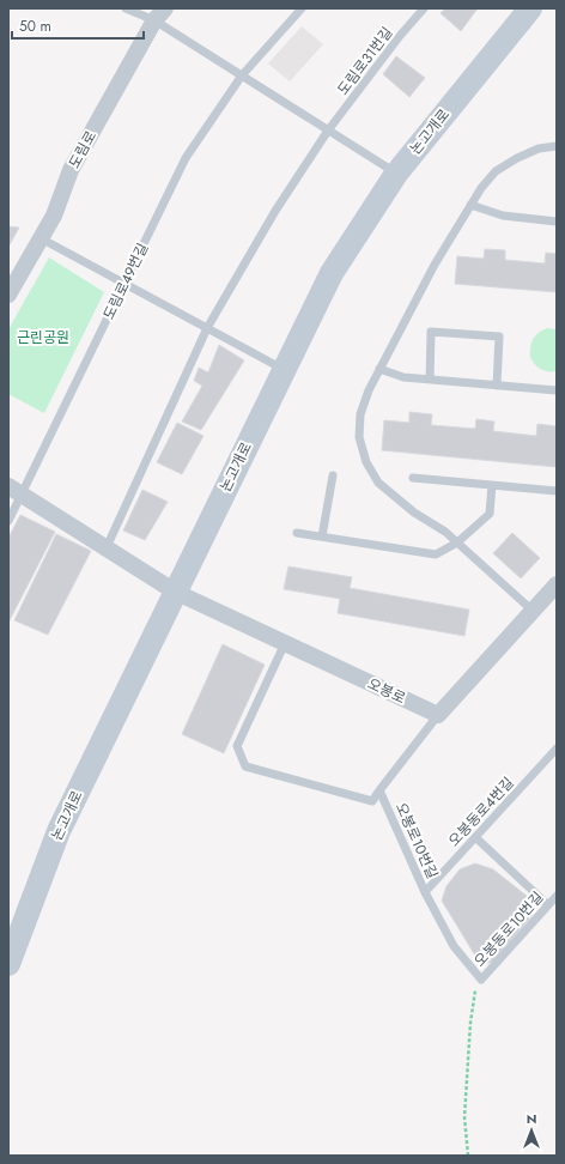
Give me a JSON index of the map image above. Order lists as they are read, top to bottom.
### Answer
{
  "streets": {
    "main road": ["논고개로"],
    "street": ["도림로", "오봉로"],
    "lane": [
      "도림로31번길",
      "도림로49번길",
      "오봉동로4번길",
      "오봉로10번길",
      "오봉동로10번길"
    ]
  },
  "crossings": [
    ["논고개로", "오봉로"],
    ["오봉로", "오봉로10번길"],
    ["오봉동로4번길", "오봉로10번길"],
    ["오봉로10번길", "오봉동로10번길"]
  ],
  "parks": ["근린공원"],
  "scale_bar": "50 m",
  "north": "top"
}
